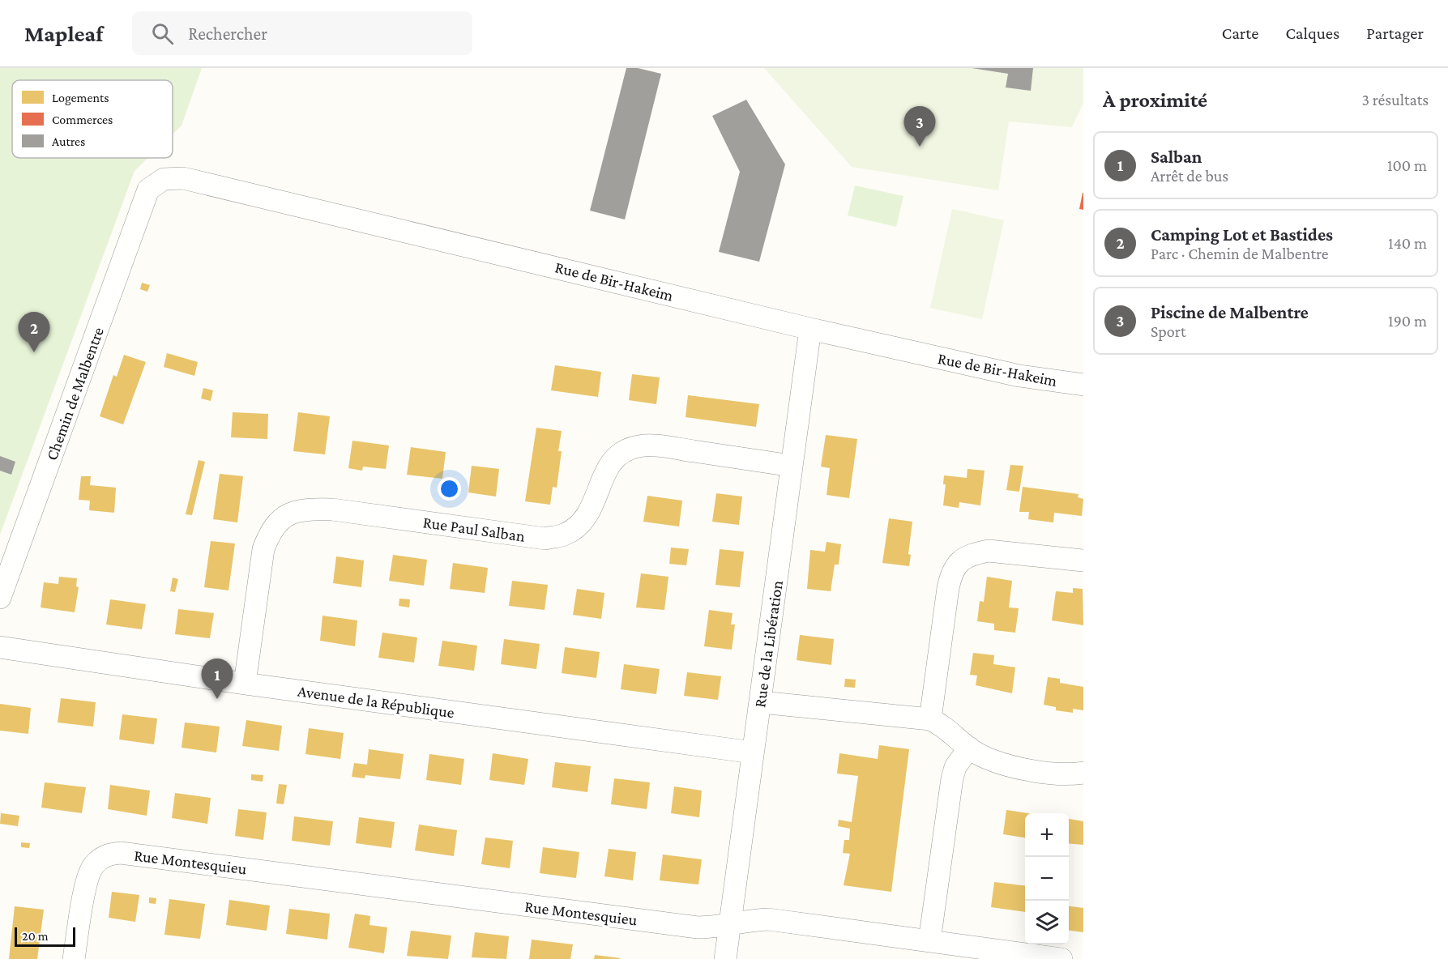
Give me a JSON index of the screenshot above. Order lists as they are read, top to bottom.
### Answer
{
  "streets": {
    "street": [
      "Rue de Bir-Hakeim",
      "Chemin de Malbentre",
      "Rue Paul Salban",
      "Rue de la Libération",
      "Avenue de la République",
      "Rue Montesquieu"
    ]
  },
  "crossings": [
    ["Rue de Bir-Hakeim", "Chemin de Malbentre"],
    ["Rue de Bir-Hakeim", "Rue de la Libération"],
    ["Rue Paul Salban", "Rue de la Libération"],
    ["Rue Paul Salban", "Avenue de la République"],
    ["Rue de la Libération", "Avenue de la République"],
    ["Rue de la Libération", "Rue Montesquieu"]
  ],
  "legend": ["Logements", "Commerces", "Autres"],
  "scale_bar": "20 m",
  "page": {
    "header": "Mapleaf",
    "search": "Rechercher",
    "nav": ["Carte", "Calques", "Partager"],
    "heading": ["À proximité", "3 résultats"],
    "pins": ["3", "2", "1"],
    "list": [
      {
        "mark": "1",
        "name": "Salban",
        "note": "Arrêt de bus",
        "value": "100 m"
      },
      {
        "mark": "2",
        "name": "Camping Lot et Bastides",
        "note": "Parc · Chemin de Malbentre",
        "value": "140 m"
      },
      {
        "mark": "3",
        "name": "Piscine de Malbentre",
        "note": "Sport",
        "value": "190 m"
      }
    ],
    "map_buttons": ["+", "−"],
    "scale": "20 m"
  }
}
